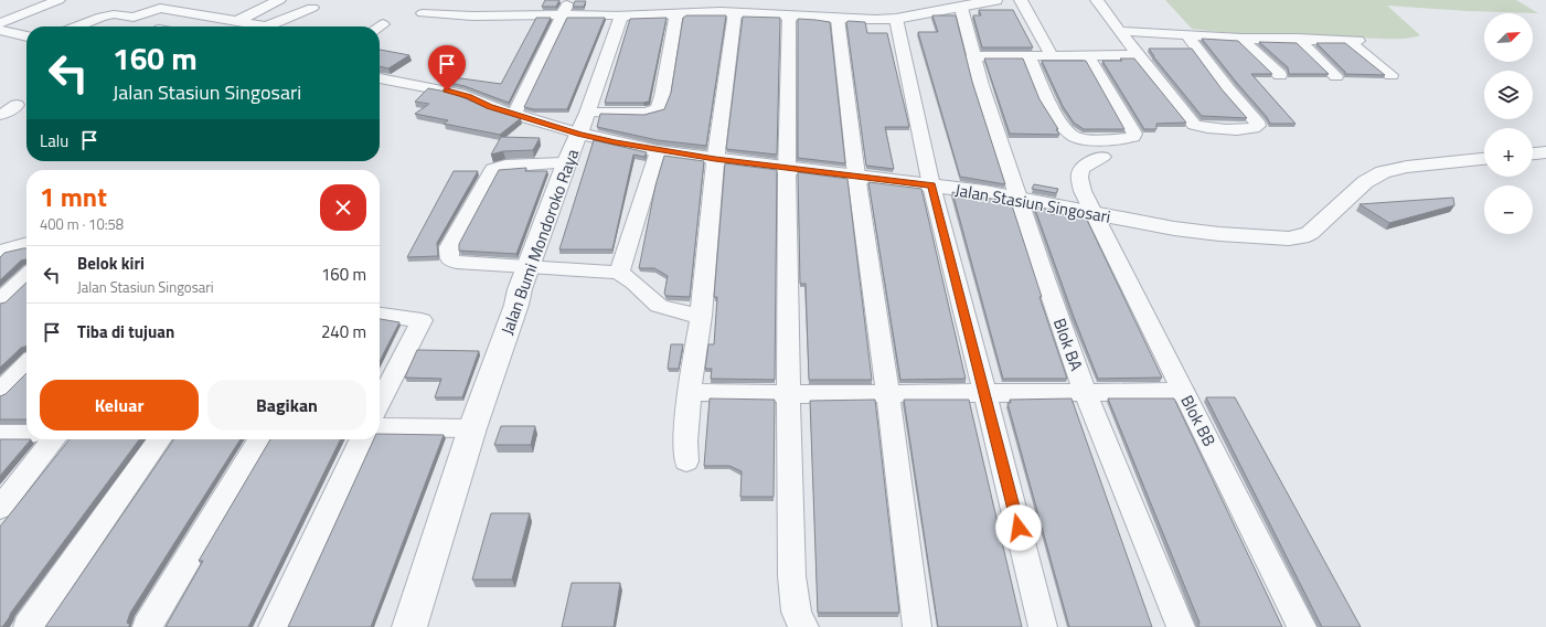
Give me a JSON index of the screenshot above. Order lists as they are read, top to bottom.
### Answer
{
  "streets": {
    "street": [
      "Jalan Stasiun Singosari",
      "Jalan Bumi Mondoroko Raya",
      "Blok BA",
      "Blok BB"
    ]
  },
  "crossings": [
    ["Jalan Stasiun Singosari", "Jalan Bumi Mondoroko Raya"],
    ["Jalan Stasiun Singosari", "Blok BA"],
    ["Jalan Stasiun Singosari", "Blok BB"]
  ],
  "north": "top right",
  "page": {
    "map_buttons": ["+", "−"],
    "turn": ["160 m", "Jalan Stasiun Singosari"],
    "then": "Lalu",
    "heading": ["1 mnt", "400 m · 10:58"],
    "list": [
      {
        "name": "Belok kiri",
        "note": "Jalan Stasiun Singosari",
        "value": "160 m"
      },
      {
        "name": "Tiba di tujuan",
        "value": "240 m"
      }
    ],
    "buttons": ["Keluar", "Bagikan"]
  }
}
